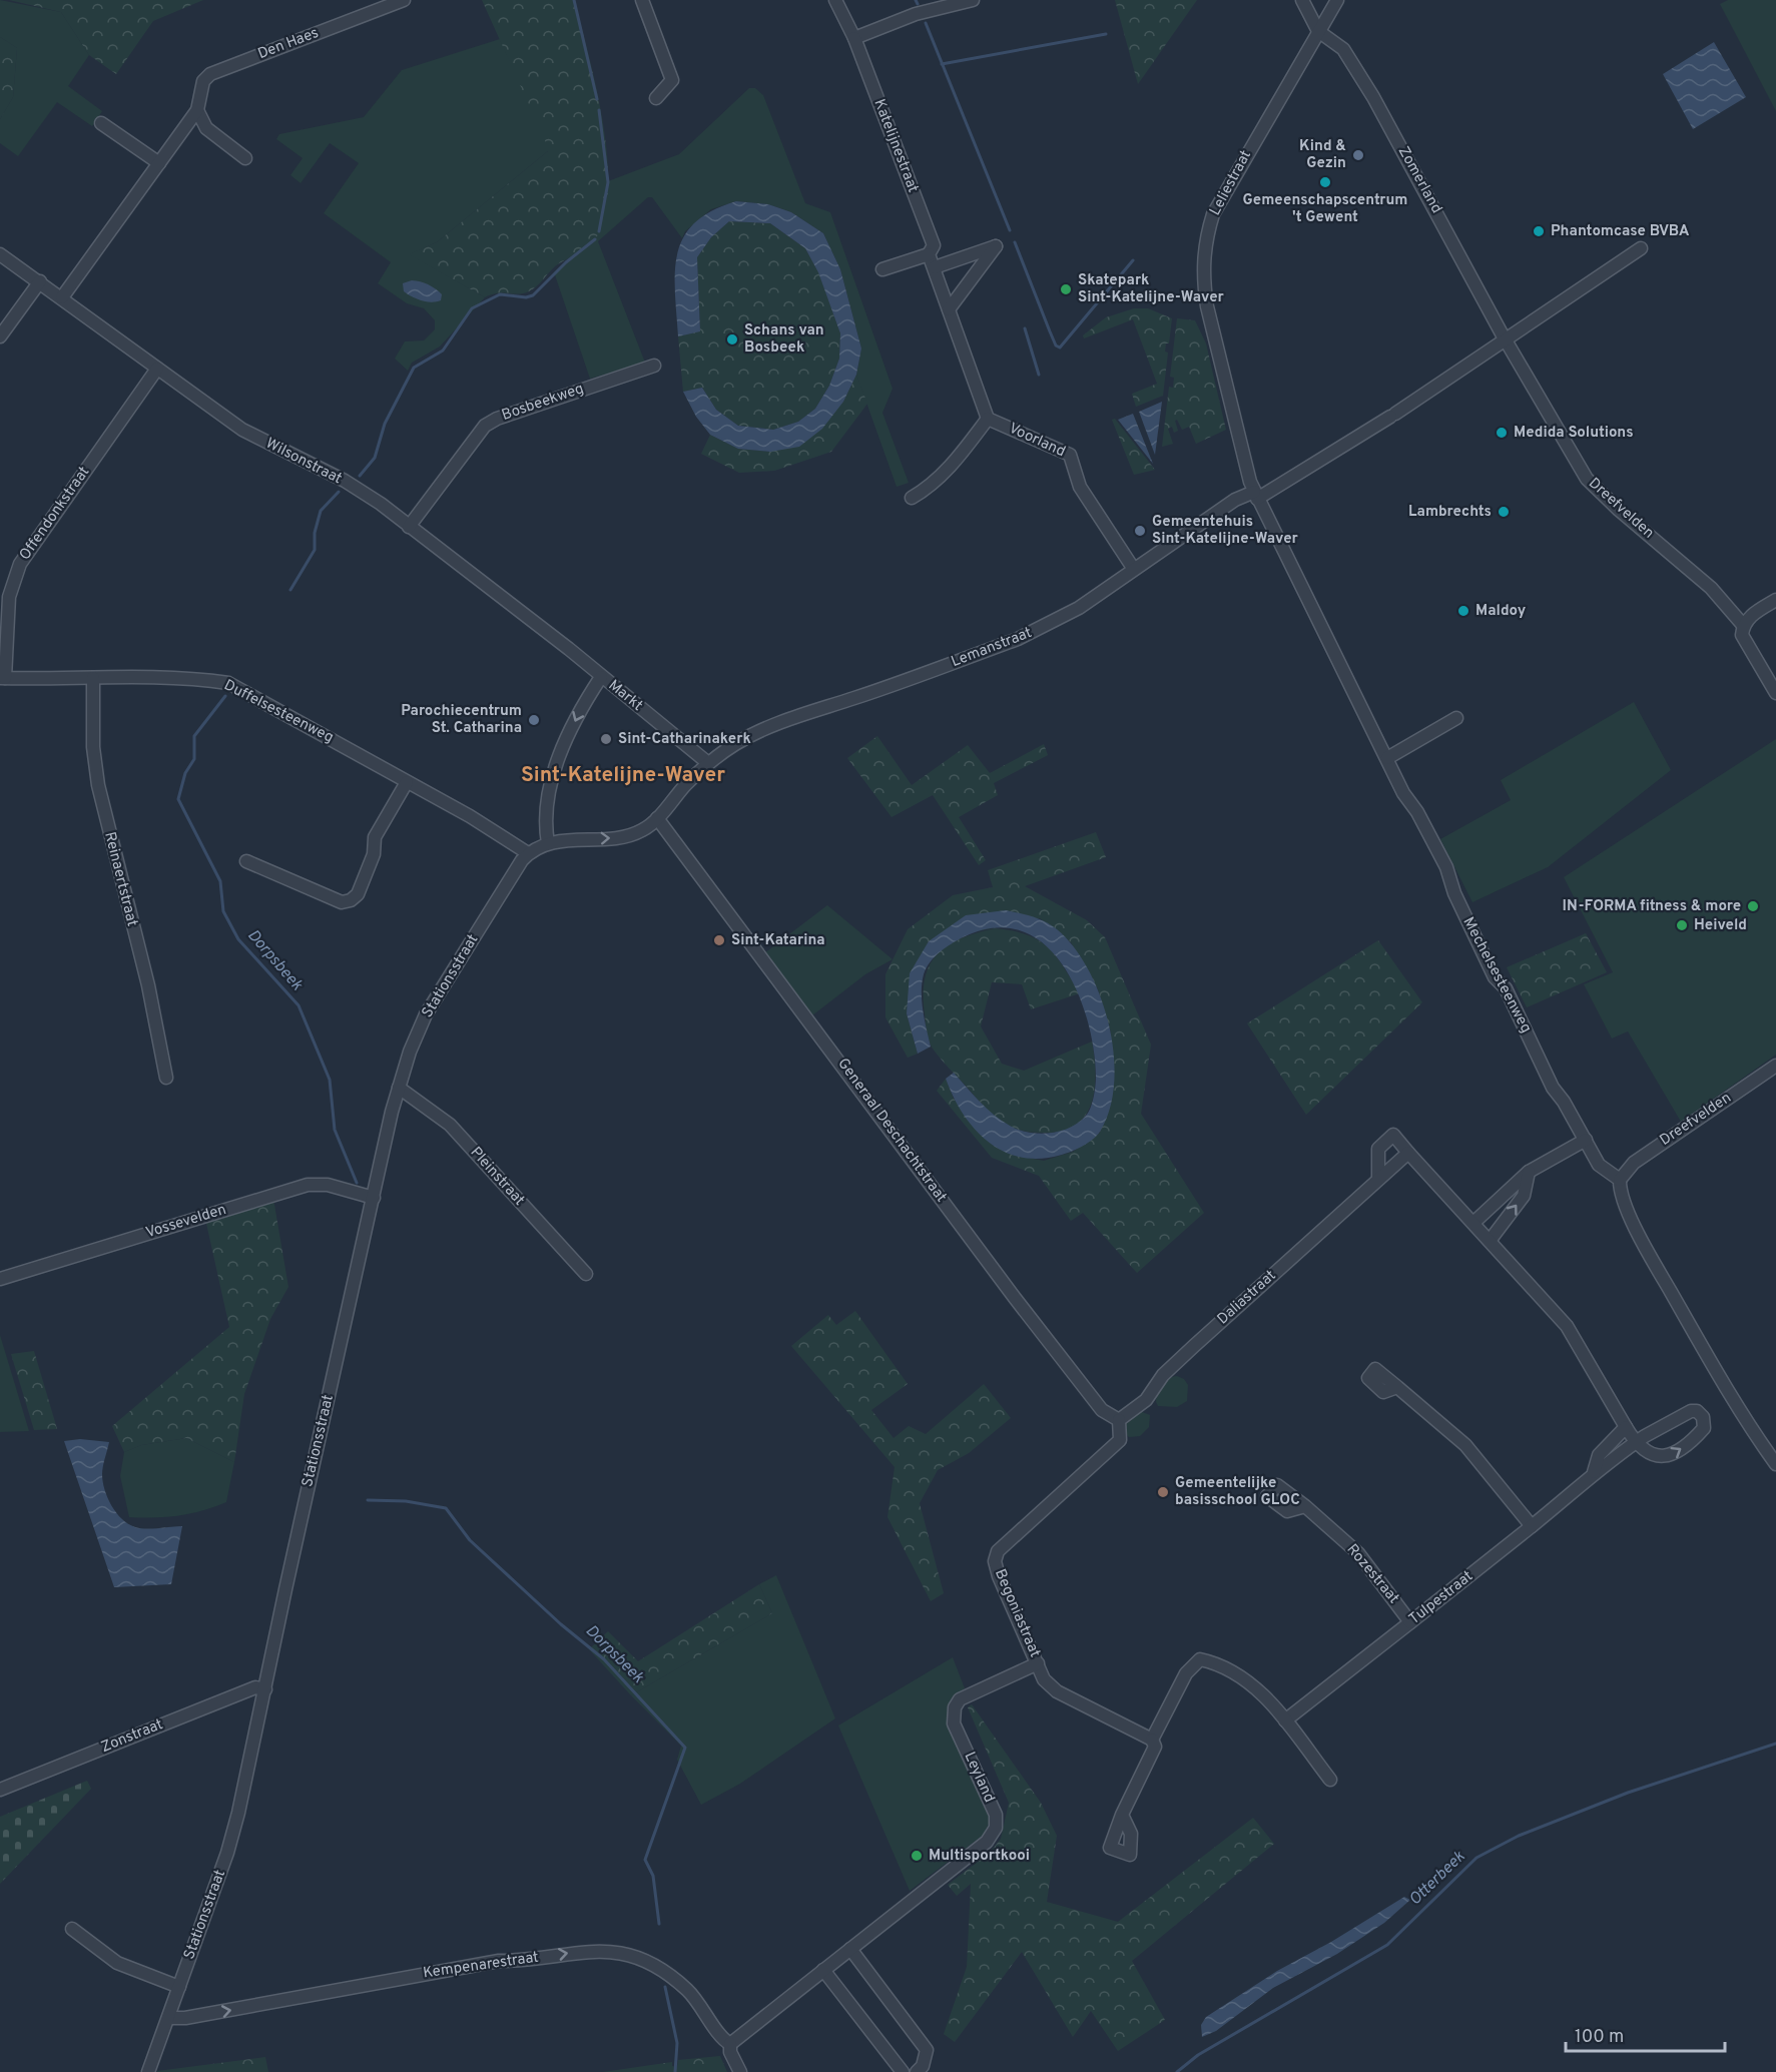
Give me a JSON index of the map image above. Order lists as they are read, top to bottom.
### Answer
{
  "streets": {
    "street": [
      "Den Haes",
      "Katelijnestraat",
      "Zomerland",
      "Leliestraat",
      "Bosbeekweg",
      "Voorland",
      "Wilsonstraat",
      "Dreefvelden",
      "Offendonkstraat",
      "Lemanstraat",
      "Markt",
      "Duffelsesteenweg",
      "Reinaertstraat",
      "Mechelsesteenweg",
      "Stationsstraat",
      "Generaal Deschachtstraat",
      "Pleinstraat",
      "Vossevelden",
      "Daliastraat",
      "Rozestraat",
      "Tulpestraat",
      "Begoniastraat",
      "Zonstraat",
      "Leyland",
      "Kempenarestraat"
    ]
  },
  "crossings": [
    ["Den Haes", "Wilsonstraat"],
    ["Katelijnestraat", "Voorland"],
    ["Zomerland", "Leliestraat"],
    ["Zomerland", "Dreefvelden"],
    ["Leliestraat", "Lemanstraat"],
    ["Leliestraat", "Mechelsesteenweg"],
    ["Bosbeekweg", "Wilsonstraat"],
    ["Voorland", "Lemanstraat"],
    ["Wilsonstraat", "Offendonkstraat"],
    ["Wilsonstraat", "Markt"],
    ["Dreefvelden", "Mechelsesteenweg"],
    ["Offendonkstraat", "Duffelsesteenweg"],
    ["Lemanstraat", "Markt"],
    ["Lemanstraat", "Mechelsesteenweg"],
    ["Markt", "Stationsstraat"],
    ["Duffelsesteenweg", "Reinaertstraat"],
    ["Duffelsesteenweg", "Stationsstraat"],
    ["Stationsstraat", "Pleinstraat"],
    ["Stationsstraat", "Vossevelden"],
    ["Stationsstraat", "Zonstraat"],
    ["Stationsstraat", "Kempenarestraat"],
    ["Generaal Deschachtstraat", "Daliastraat"],
    ["Generaal Deschachtstraat", "Begoniastraat"],
    ["Daliastraat", "Begoniastraat"],
    ["Rozestraat", "Tulpestraat"],
    ["Begoniastraat", "Leyland"],
    ["Leyland", "Kempenarestraat"]
  ],
  "one_way": ["Markt", "Kempenarestraat"],
  "districts": ["Sint-Katelijne-Waver"],
  "water": ["Dorpsbeek", "Otterbeek"],
  "places": [
    "Kind & Gezin",
    "Gemeenschapscentrum 't Gewent",
    "Phantomcase BVBA",
    "Skatepark Sint-Katelijne-Waver",
    "Schans van Bosbeek",
    "Medida Solutions",
    "Lambrechts",
    "Gemeentehuis Sint-Katelijne-Waver",
    "Maldoy",
    "Parochiecentrum St. Catharina",
    "Sint-Catharinakerk",
    "IN-FORMA fitness & more",
    "Heiveld",
    "Sint-Katarina",
    "Gemeentelijke basisschool GLOC",
    "Multisportkooi"
  ],
  "scale_bar": "100 m"
}
